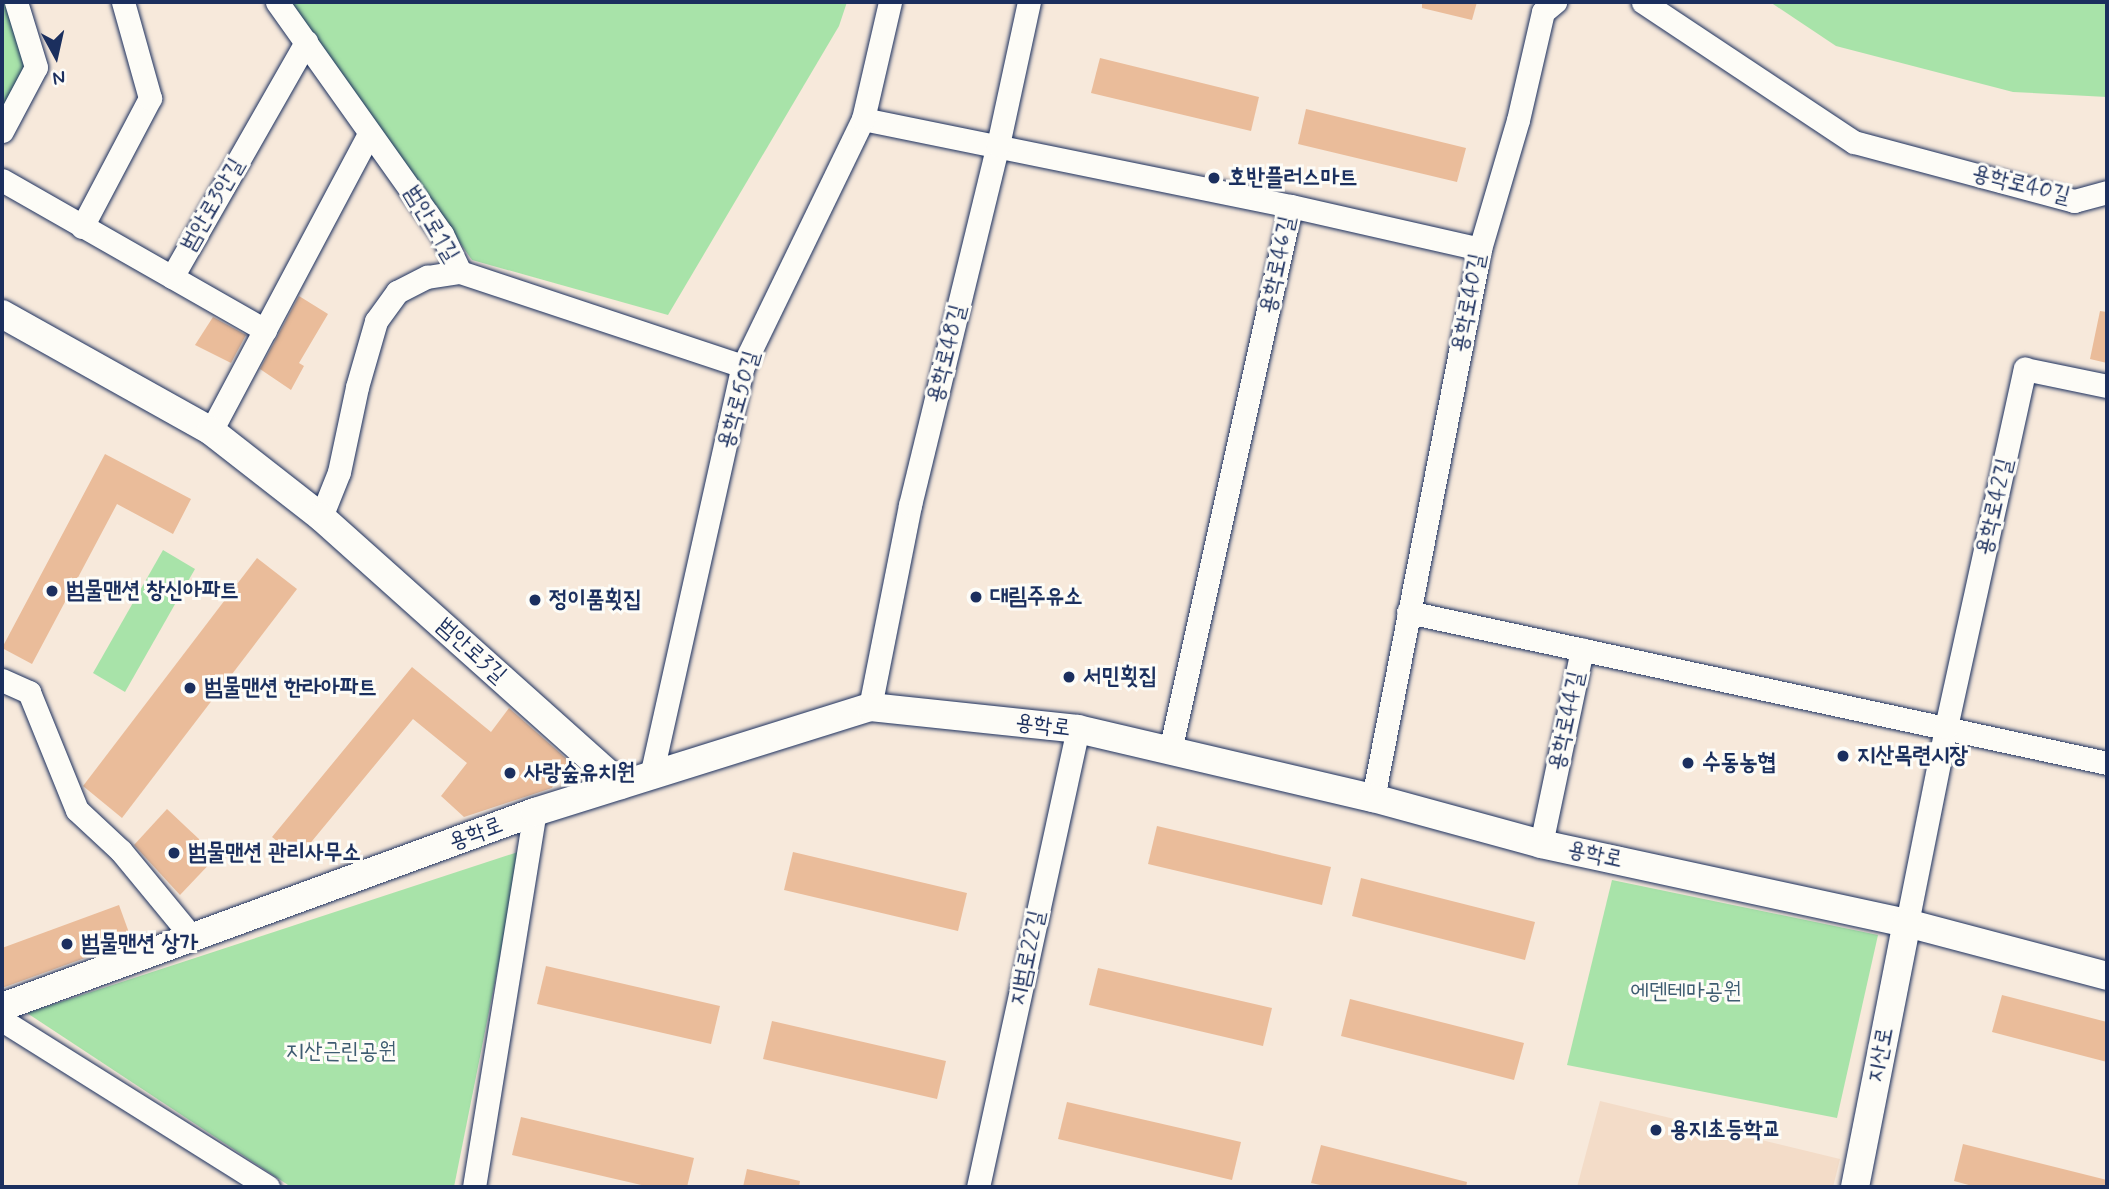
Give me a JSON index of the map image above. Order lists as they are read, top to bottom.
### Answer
{
  "streets": {
    "street": [
      "용학로40길",
      "범안로3안길",
      "범안로1길",
      "용학로46길",
      "용학로48길",
      "용학로50길",
      "용학로42길",
      "범안로3길",
      "용학로44길",
      "용학로",
      "지범로22길",
      "지산로"
    ]
  },
  "crossings": [
    ["용학로40길", "용학로44길"],
    ["용학로40길", "용학로"],
    ["범안로3안길", "범안로1길"],
    ["범안로1길", "용학로50길"],
    ["용학로46길", "용학로48길"],
    ["용학로46길", "용학로50길"],
    ["용학로46길", "용학로"],
    ["용학로48길", "용학로"],
    ["용학로50길", "용학로"],
    ["용학로42길", "용학로"],
    ["용학로42길", "지산로"],
    ["범안로3길", "용학로"],
    ["용학로44길", "용학로"],
    ["용학로", "지범로22길"],
    ["용학로", "지산로"]
  ],
  "parks": ["에덴테마공원", "지산근린공원"],
  "places": [
    "호반플러스마트",
    "범물맨션 창신아파트",
    "대림주유소",
    "정이품횟집",
    "서민횟집",
    "범물맨션 한라아파트",
    "지산목련시장",
    "수동농협",
    "사랑숲유치원",
    "범물맨션 관리사무소",
    "범물맨션 상가",
    "용지초등학교"
  ],
  "north": "bottom"
}
